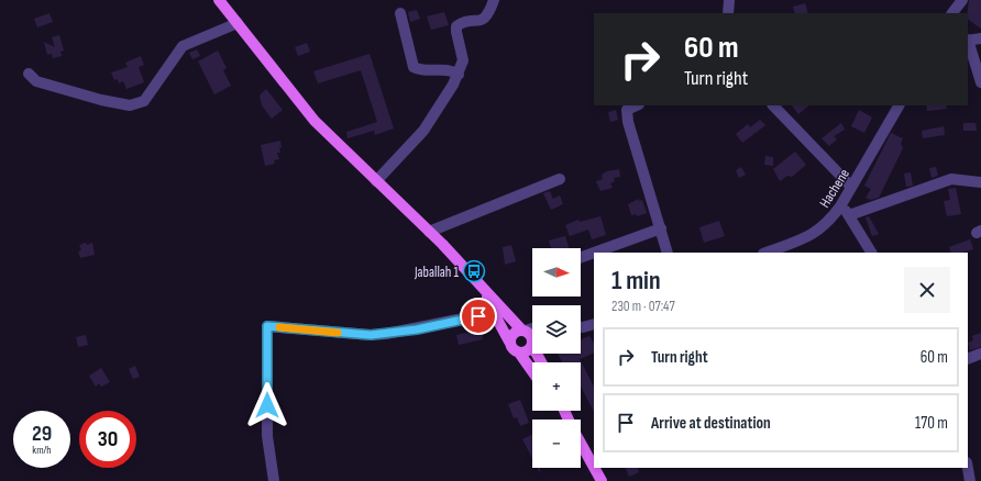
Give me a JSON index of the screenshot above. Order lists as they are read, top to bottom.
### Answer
{
  "streets": {
    "street": ["Hachene"]
  },
  "places": {
    "bus stop": ["Jaballah 1"]
  },
  "north": "right",
  "page": {
    "turn": ["60 m", "Turn right"],
    "map_buttons": ["+", "−"],
    "heading": ["1 min", "230 m · 07:47"],
    "list": [
      {
        "name": "Turn right",
        "value": "60 m"
      },
      {
        "name": "Arrive at destination",
        "value": "170 m"
      }
    ],
    "speed": "29 km/h",
    "limit": "30"
  }
}
